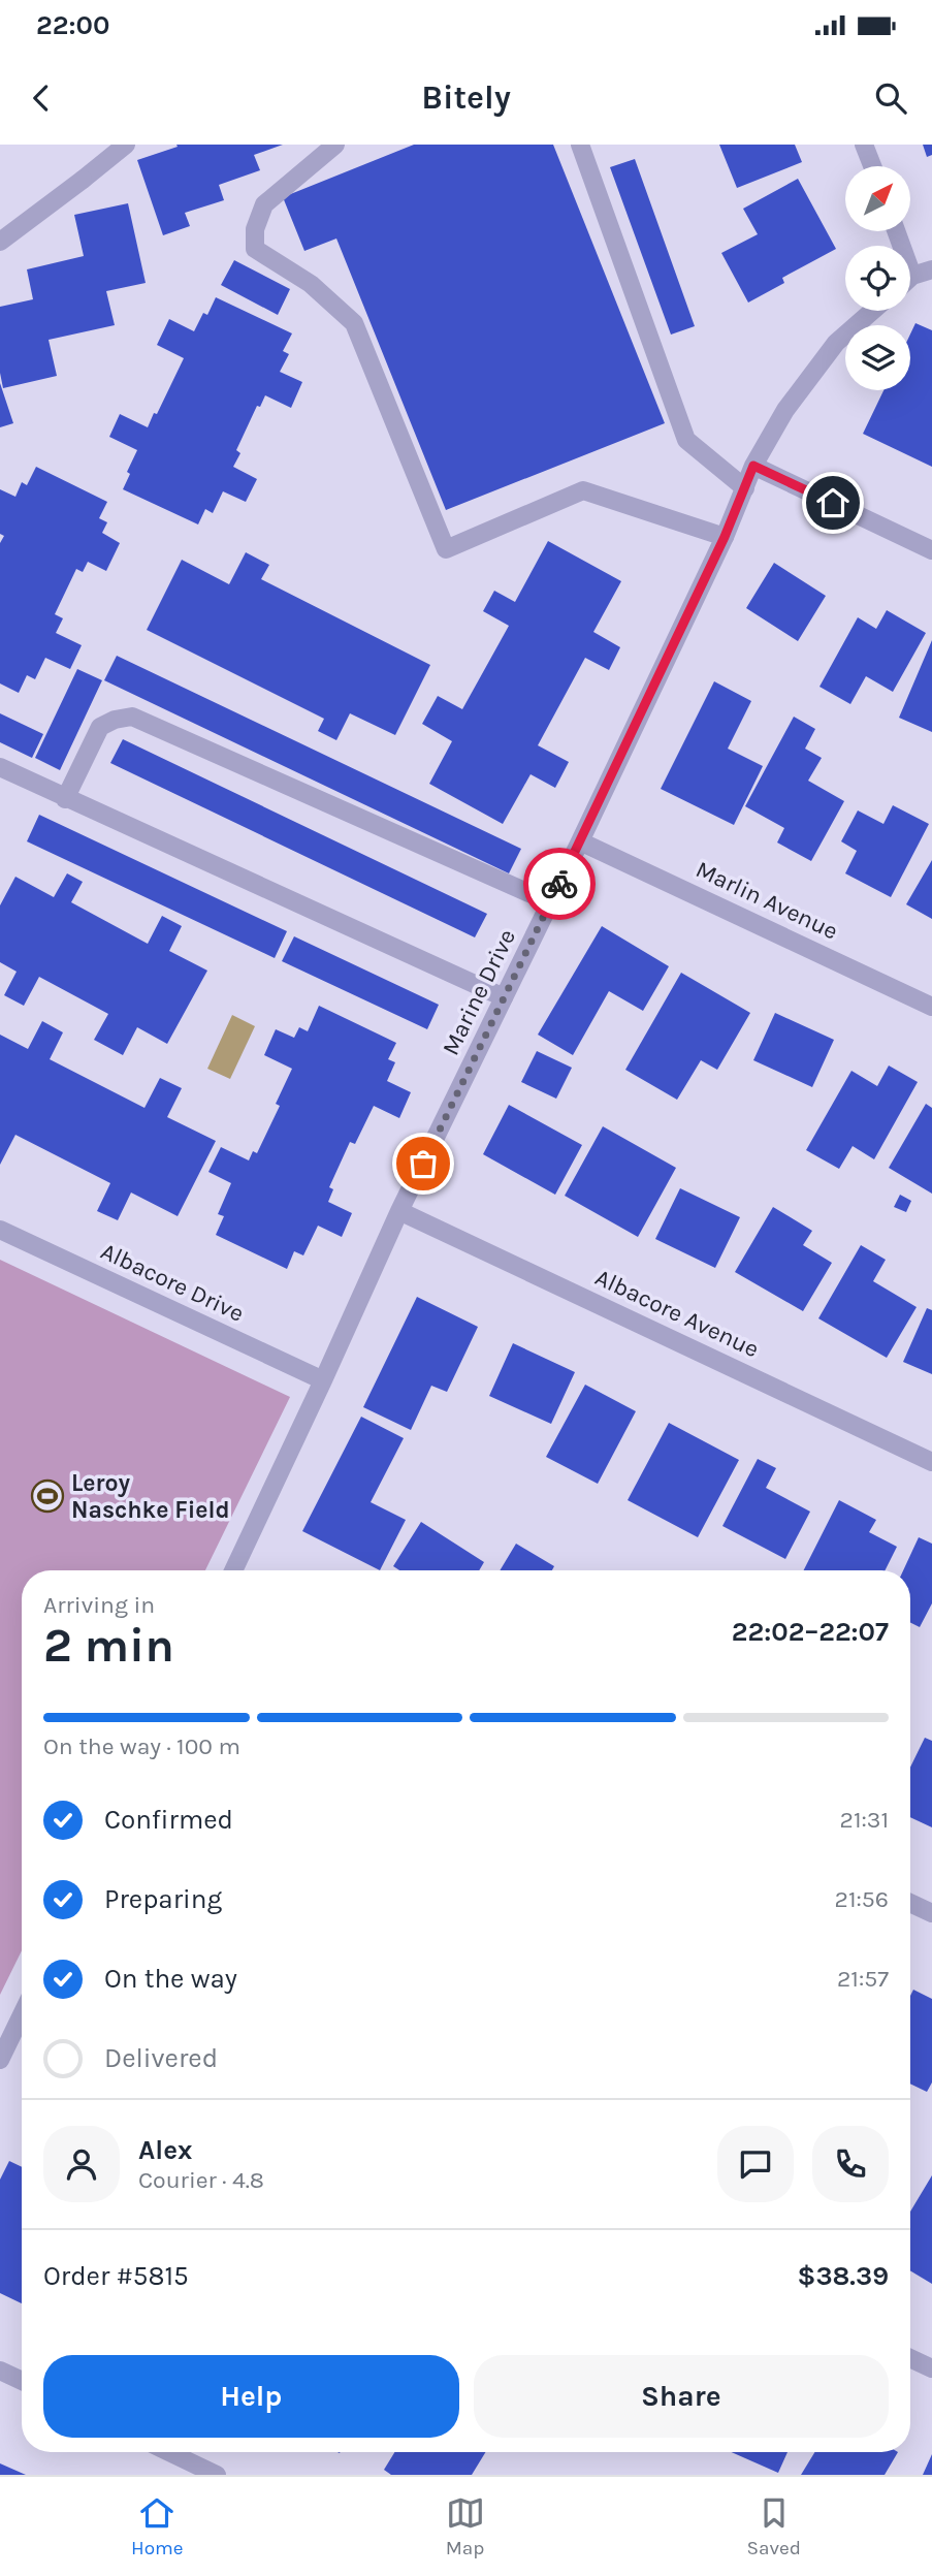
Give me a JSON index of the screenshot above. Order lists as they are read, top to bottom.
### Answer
{
  "streets": {
    "street": [
      "Marlin Avenue",
      "Marine Drive",
      "Albacore Drive",
      "Albacore Avenue"
    ]
  },
  "crossings": [
    ["Marlin Avenue", "Marine Drive"],
    ["Marine Drive", "Albacore Drive"],
    ["Marine Drive", "Albacore Avenue"]
  ],
  "places": {
    "sports": ["Leroy Naschke Field"]
  },
  "north": "top right",
  "page": {
    "status": "22:00",
    "header": "Bitely",
    "heading": ["2 min", "Arriving in", "22:02–22:07"],
    "panel": [
      "Alex",
      "Courier · 4.8",
      "Order #5815",
      "$38.39"
    ],
    "bar": "On the way · 100 m",
    "list": [
      ["Confirmed", "21:31"],
      ["Preparing", "21:56"],
      ["On the way", "21:57"],
      "Delivered"
    ],
    "buttons": ["Help", "Share"],
    "tabs": ["Home", "Map", "Saved"]
  }
}
